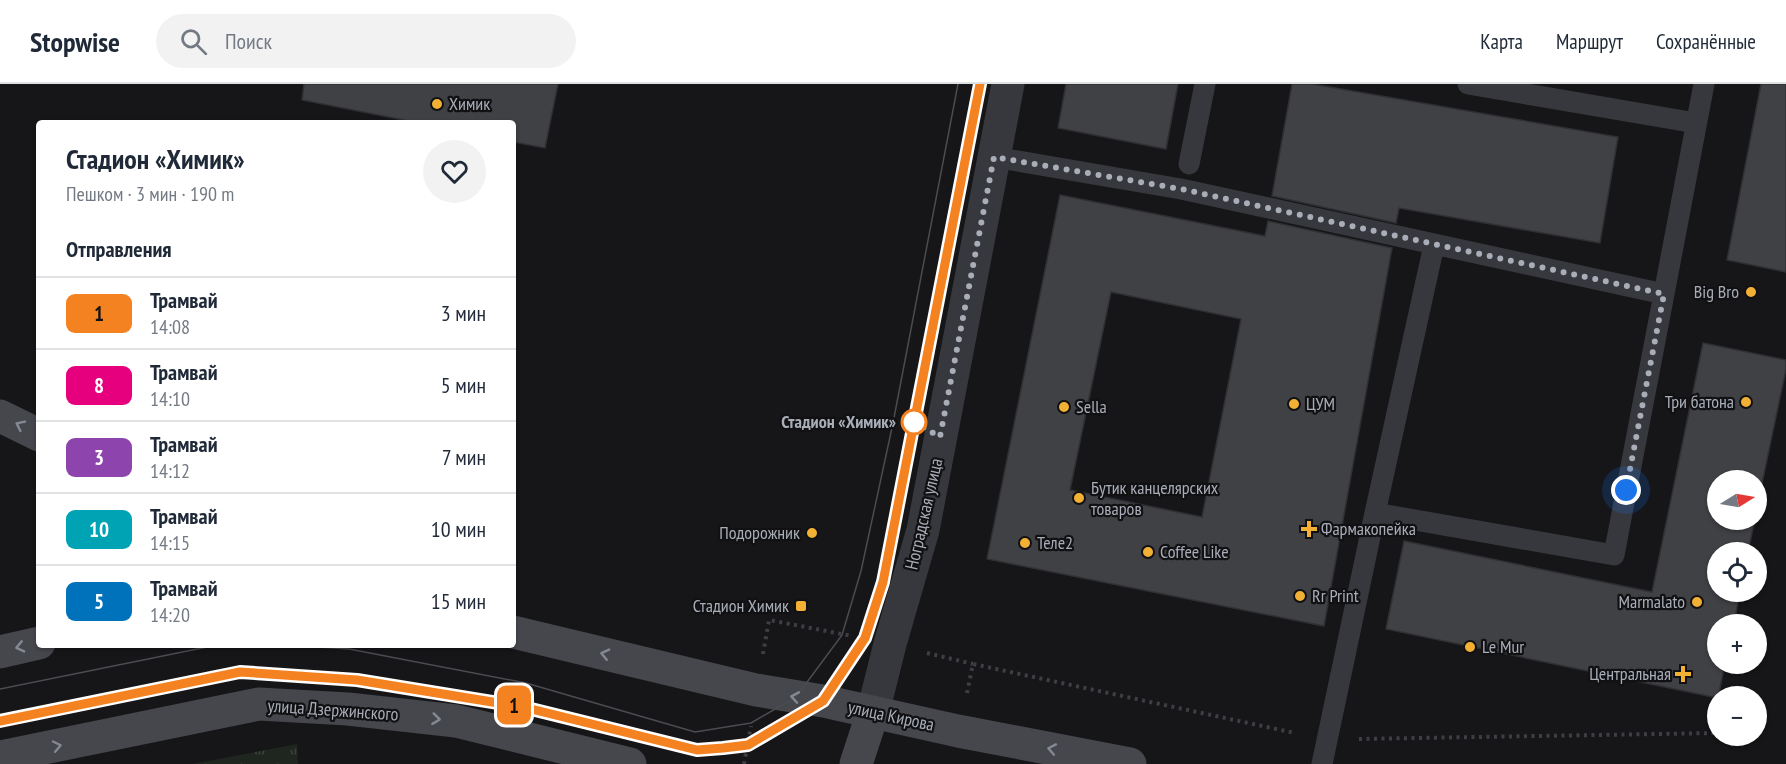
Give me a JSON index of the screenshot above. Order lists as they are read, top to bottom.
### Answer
{
  "streets": {
    "street": ["Ноградская улица", "улица Дзержинского", "улица Кирова"]
  },
  "crossings": [
    ["Ноградская улица", "улица Кирова"]
  ],
  "one_way": ["улица Дзержинского", "улица Кирова"],
  "places": {
    "other": [
      "Химик",
      "Big Bro",
      "Три батона",
      "ЦУМ",
      "Sella",
      "Стадион «Химик»",
      "Бутик канцелярских товаров",
      "Подорожник",
      "Теле2",
      "Coffee Like",
      "Rr Print",
      "Marmalato",
      "Le Mur"
    ],
    "health": ["Фармакопейка", "Центральная"],
    "transit": ["Стадион Химик"]
  },
  "lines": ["tram line 1"],
  "north": "right",
  "page": {
    "header": "Stopwise",
    "search": "Поиск",
    "nav": ["Карта", "Маршрут", "Сохранённые"],
    "on_map": "1",
    "heading": [
      ["Стадион «Химик»", "Пешком · 3 мин · 190 m"],
      "Отправления"
    ],
    "list": [
      {
        "mark": "1",
        "name": "Трамвай",
        "note": "14:08",
        "value": "3 мин"
      },
      {
        "mark": "8",
        "name": "Трамвай",
        "note": "14:10",
        "value": "5 мин"
      },
      {
        "mark": "3",
        "name": "Трамвай",
        "note": "14:12",
        "value": "7 мин"
      },
      {
        "mark": "10",
        "name": "Трамвай",
        "note": "14:15",
        "value": "10 мин"
      },
      {
        "mark": "5",
        "name": "Трамвай",
        "note": "14:20",
        "value": "15 мин"
      }
    ],
    "map_buttons": ["+", "−"]
  }
}
